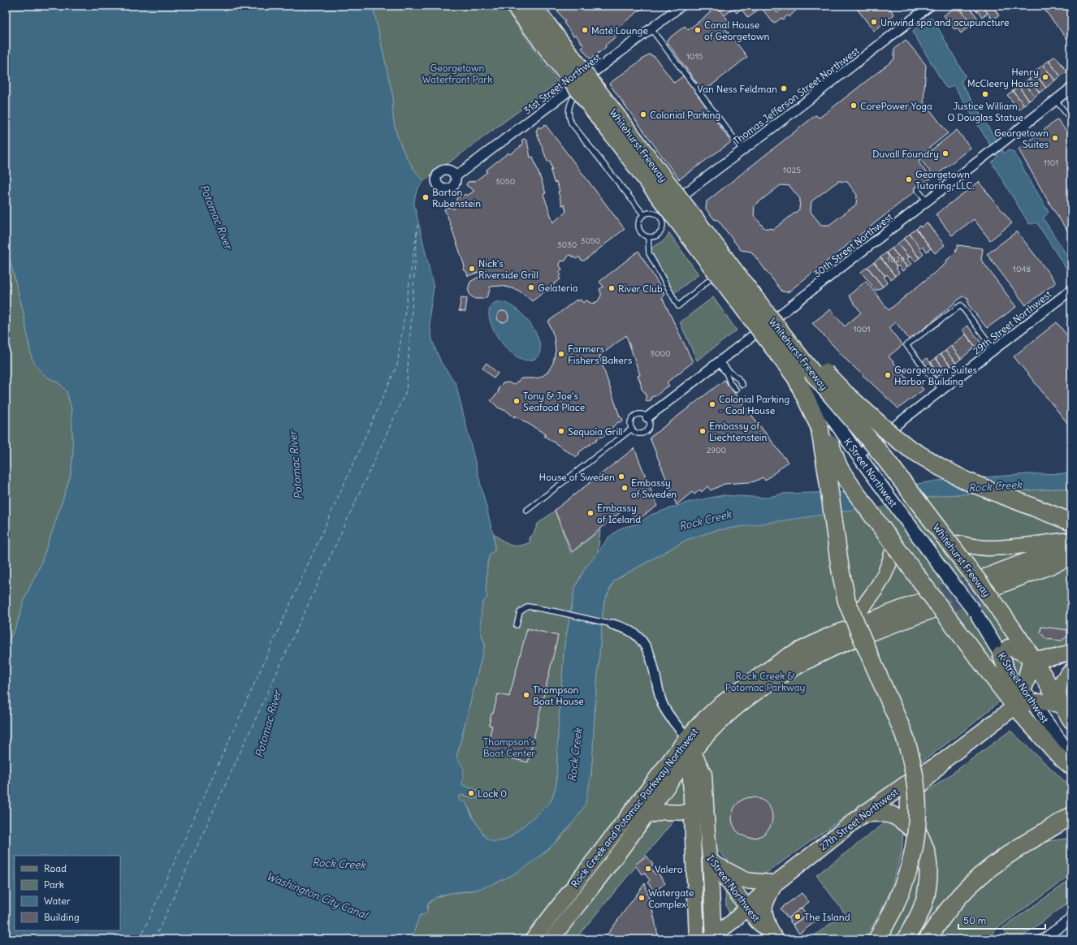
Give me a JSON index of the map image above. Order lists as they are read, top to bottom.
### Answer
{
  "streets": {
    "highway": [
      "Whitehurst Freeway",
      "K Street Northwest",
      "27th Street Northwest",
      "I Street Northwest"
    ],
    "main road": ["Rock Creek and Potomac Parkway Northwest"],
    "street": [
      "31st Street Northwest",
      "Thomas Jefferson Street Northwest",
      "30th Street Northwest",
      "29th Street Northwest"
    ]
  },
  "crossings": [
    ["31st Street Northwest", "K Street Northwest"],
    ["Thomas Jefferson Street Northwest", "K Street Northwest"],
    ["Whitehurst Freeway", "K Street Northwest"],
    ["Whitehurst Freeway", "27th Street Northwest"],
    ["30th Street Northwest", "K Street Northwest"],
    ["29th Street Northwest", "K Street Northwest"],
    ["K Street Northwest", "27th Street Northwest"],
    ["27th Street Northwest", "I Street Northwest"]
  ],
  "water": ["Potomac River", "Rock Creek", "Washington City Canal"],
  "parks": ["Georgetown Waterfront Park", "Rock Creek & Potomac Parkway", "Thompson's Boat Center"],
  "places": [
    "Unwind spa and acupuncture",
    "Maté Lounge",
    "Canal House of Georgetown",
    "Henry McCleery House",
    "Van Ness Feldman",
    "Justice William O Douglas Statue",
    "CorePower Yoga",
    "Colonial Parking",
    "Georgetown Suites",
    "Duvall Foundry",
    "Georgetown Tutoring, LLC.",
    "Barton Rubenstein",
    "Nick's Riverside Grill",
    "Gelateria",
    "River Club",
    "Farmers Fishers Bakers",
    "Georgetown Suites Harbor Building",
    "Tony & Joe's Seafood Place",
    "Colonial Parking - Coal House",
    "Sequoia Grill",
    "Embassy of Liechtenstein",
    "House of Sweden",
    "Embassy of Sweden",
    "Embassy of Iceland",
    "Thompson Boat House",
    "Lock 0",
    "Valero",
    "Watergate Complex",
    "The Island"
  ],
  "house_numbers": [
    "1015",
    "1101",
    "1025",
    "3050",
    "3050",
    "3030",
    "1029",
    "1048",
    "1001",
    "3000",
    "2900"
  ],
  "legend": [
    "Road",
    "Park",
    "Water",
    "Building"
  ],
  "scale_bar": "50 m"
}
